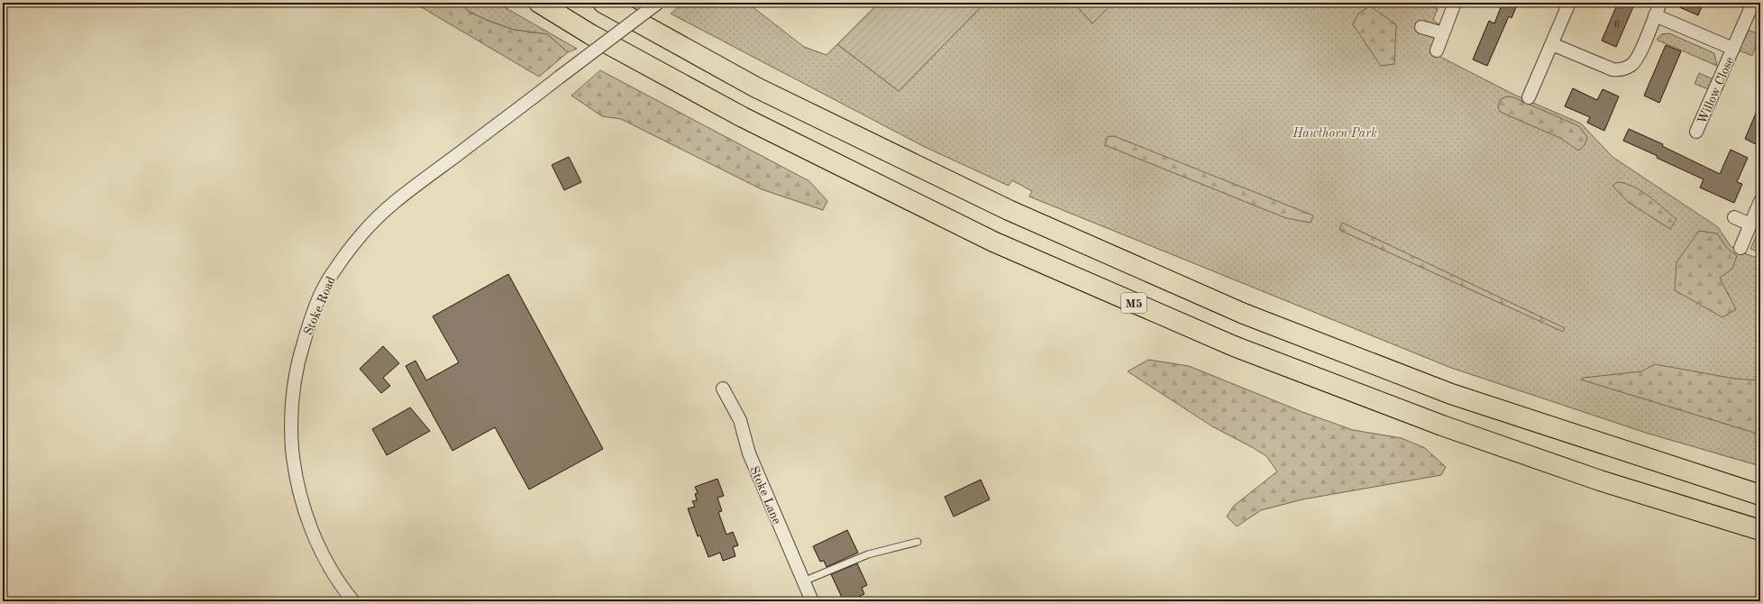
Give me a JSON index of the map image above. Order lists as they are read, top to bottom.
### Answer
{
  "streets": {
    "highway": ["M5"],
    "street": ["Willow Close", "Stoke Road", "Stoke Lane"]
  },
  "parks": ["Hawthorn Park"],
  "house_numbers": ["6"]
}
